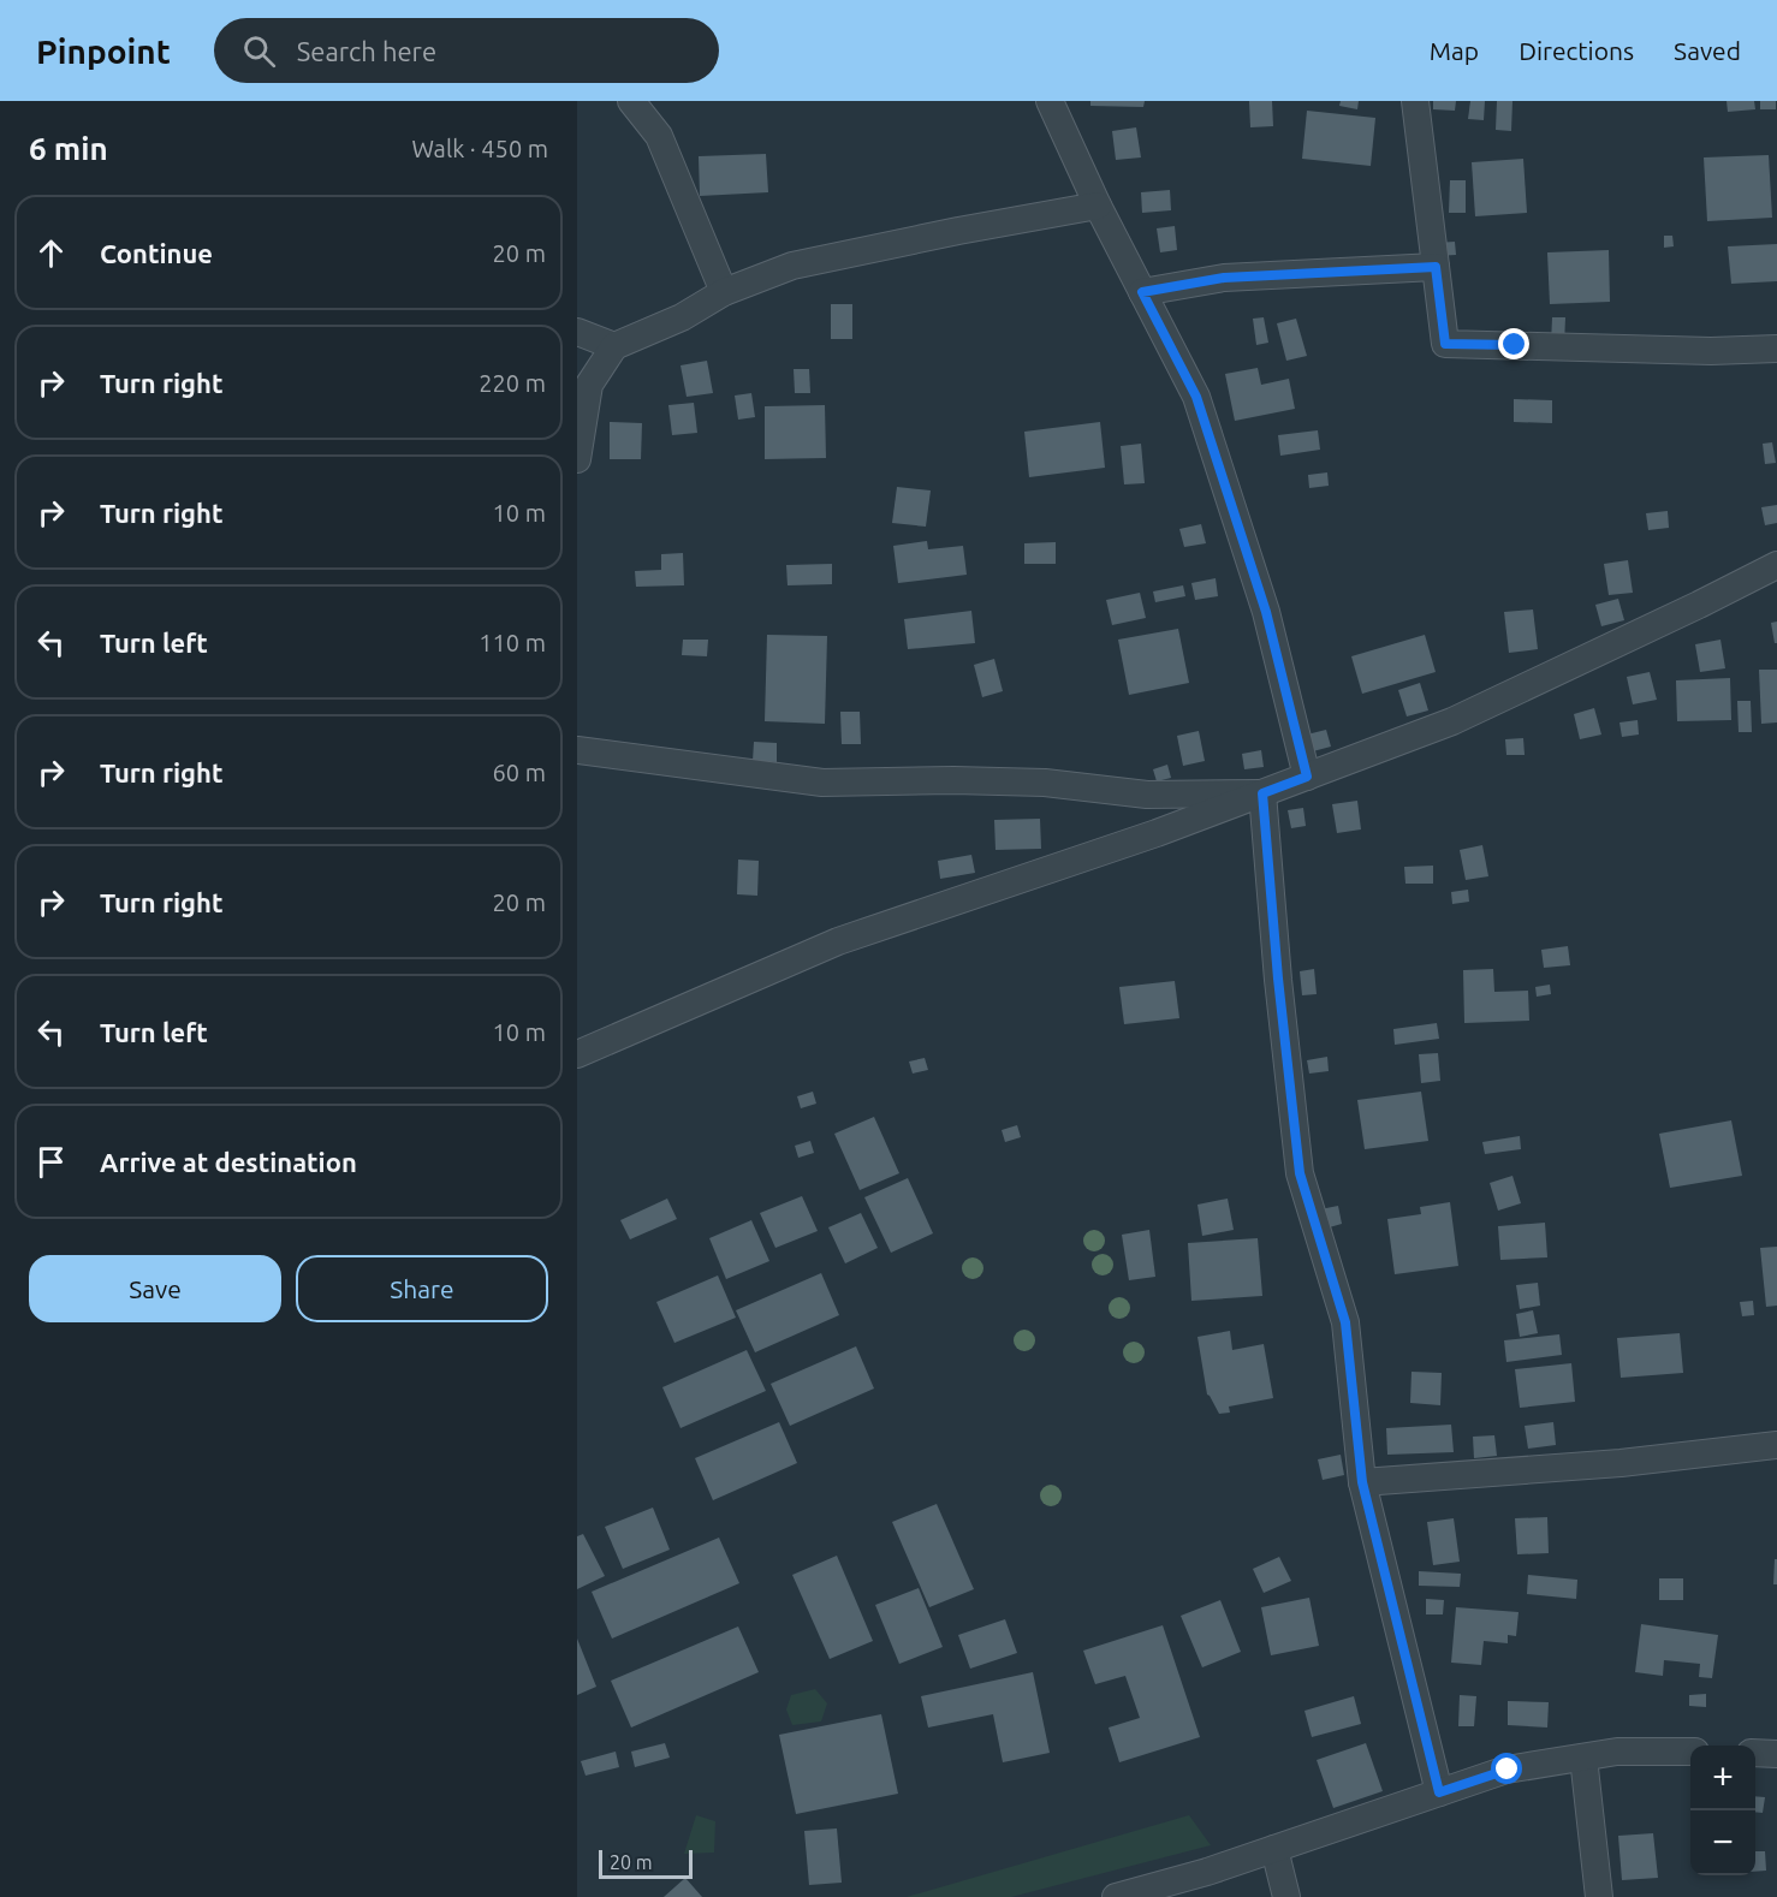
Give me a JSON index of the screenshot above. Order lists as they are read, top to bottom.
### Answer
{
  "scale_bar": "20 m",
  "page": {
    "header": "Pinpoint",
    "search": "Search here",
    "nav": ["Map", "Directions", "Saved"],
    "heading": ["6 min", "Walk · 450 m"],
    "list": [
      ["Continue", "20 m"],
      ["Turn right", "220 m"],
      ["Turn right", "10 m"],
      ["Turn left", "110 m"],
      ["Turn right", "60 m"],
      ["Turn right", "20 m"],
      ["Turn left", "10 m"],
      "Arrive at destination"
    ],
    "buttons": ["Save", "Share"],
    "map_buttons": ["+", "−"],
    "scale": "20 m"
  }
}
